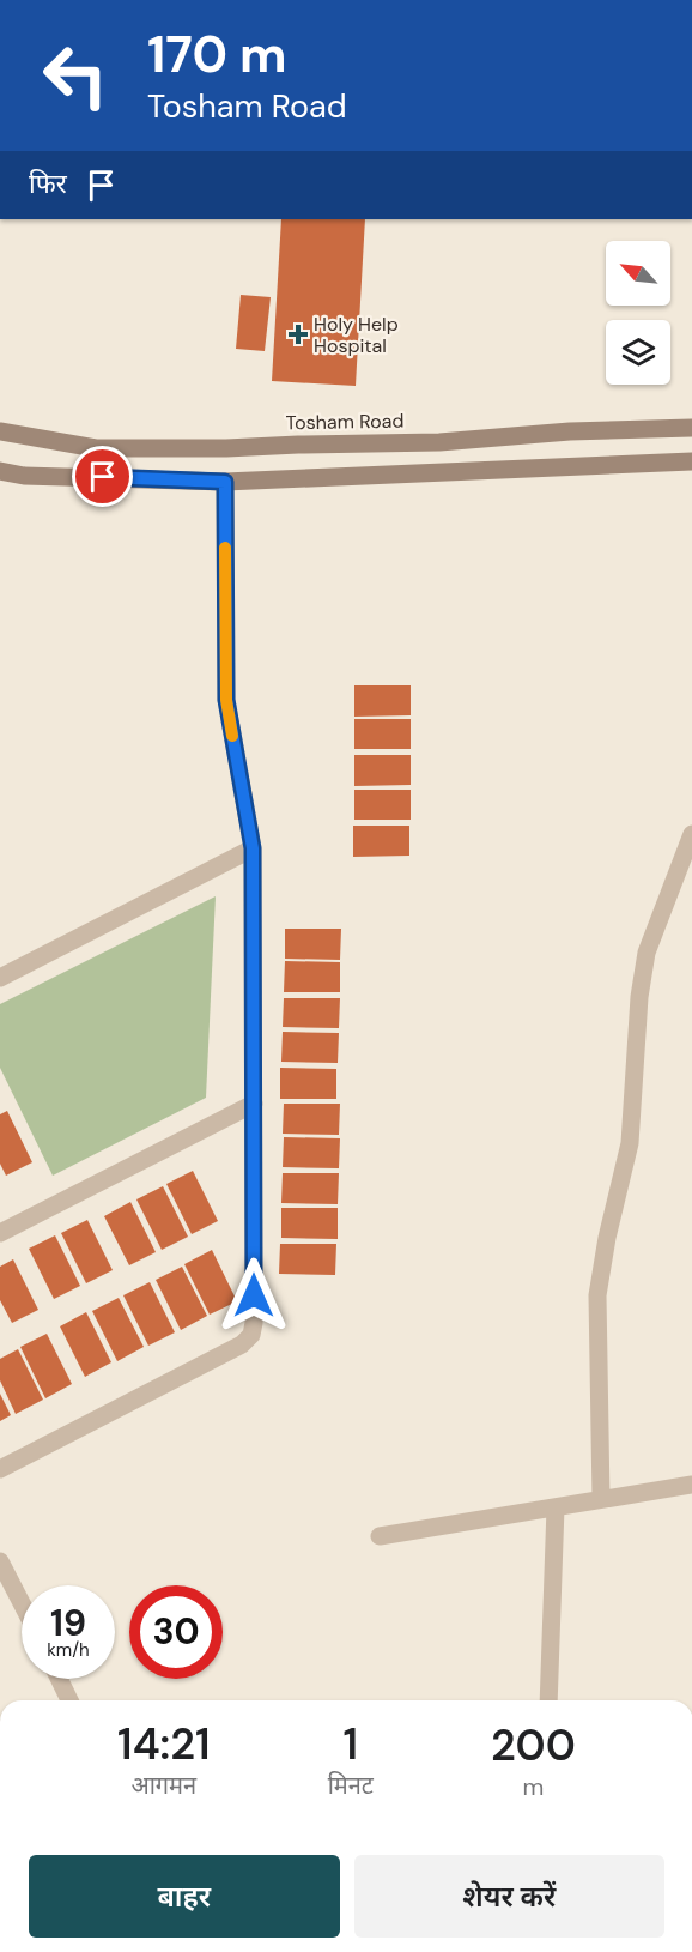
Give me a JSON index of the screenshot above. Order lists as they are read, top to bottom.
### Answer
{
  "streets": {
    "main road": ["Tosham Road"]
  },
  "places": {
    "health": ["Holy Help Hospital"]
  },
  "north": "top left",
  "page": {
    "turn": ["170 m", "Tosham Road"],
    "then": "फिर",
    "speed": "19 km/h",
    "limit": "30",
    "eta": [
      "14:21",
      "आगमन",
      "1",
      "मिनट",
      "200",
      "m"
    ],
    "buttons": ["बाहर", "शेयर करें"]
  }
}
